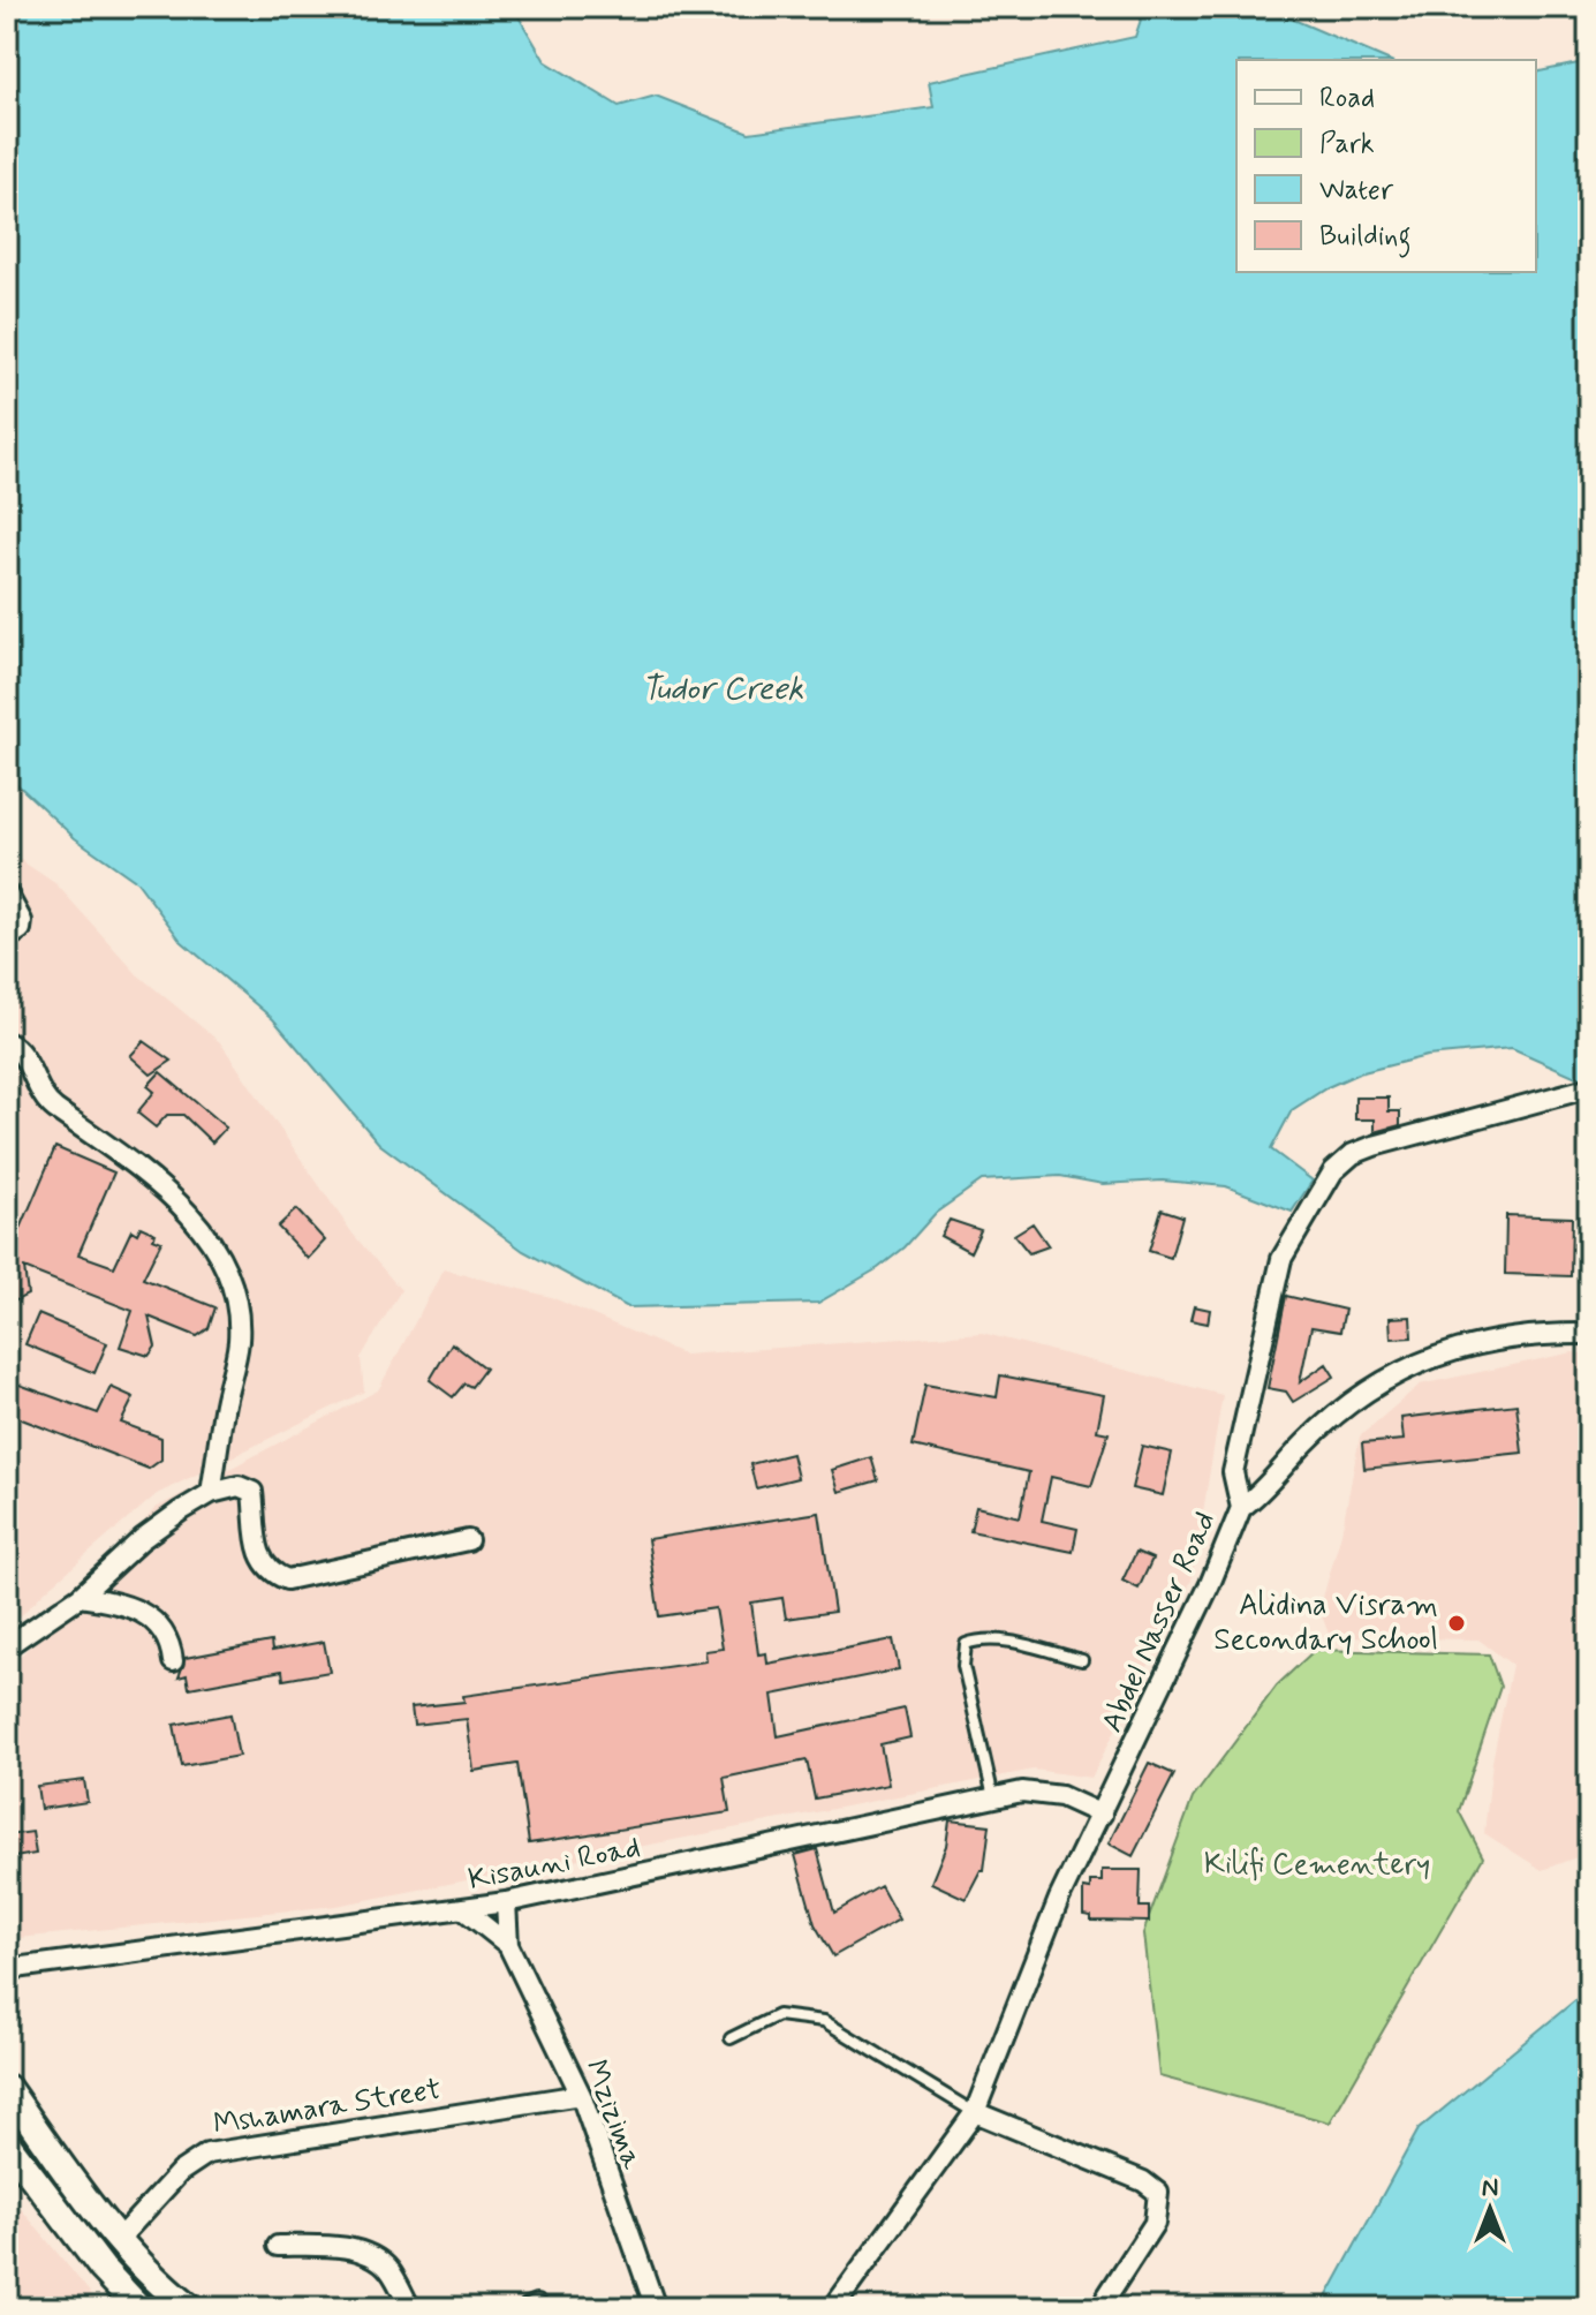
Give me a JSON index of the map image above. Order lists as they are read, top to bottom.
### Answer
{
  "streets": {
    "street": [
      "Abdel Nasser Road",
      "Kisauni Road",
      "Mshamara Street",
      "Mzizima"
    ]
  },
  "crossings": [
    ["Abdel Nasser Road", "Kisauni Road"],
    ["Mshamara Street", "Mzizima"]
  ],
  "water": ["Tudor Creek"],
  "parks": ["Kilifi Cementery"],
  "places": ["Alidina Visram Secondary School"],
  "legend": [
    "Road",
    "Park",
    "Water",
    "Building"
  ],
  "north": "top"
}
